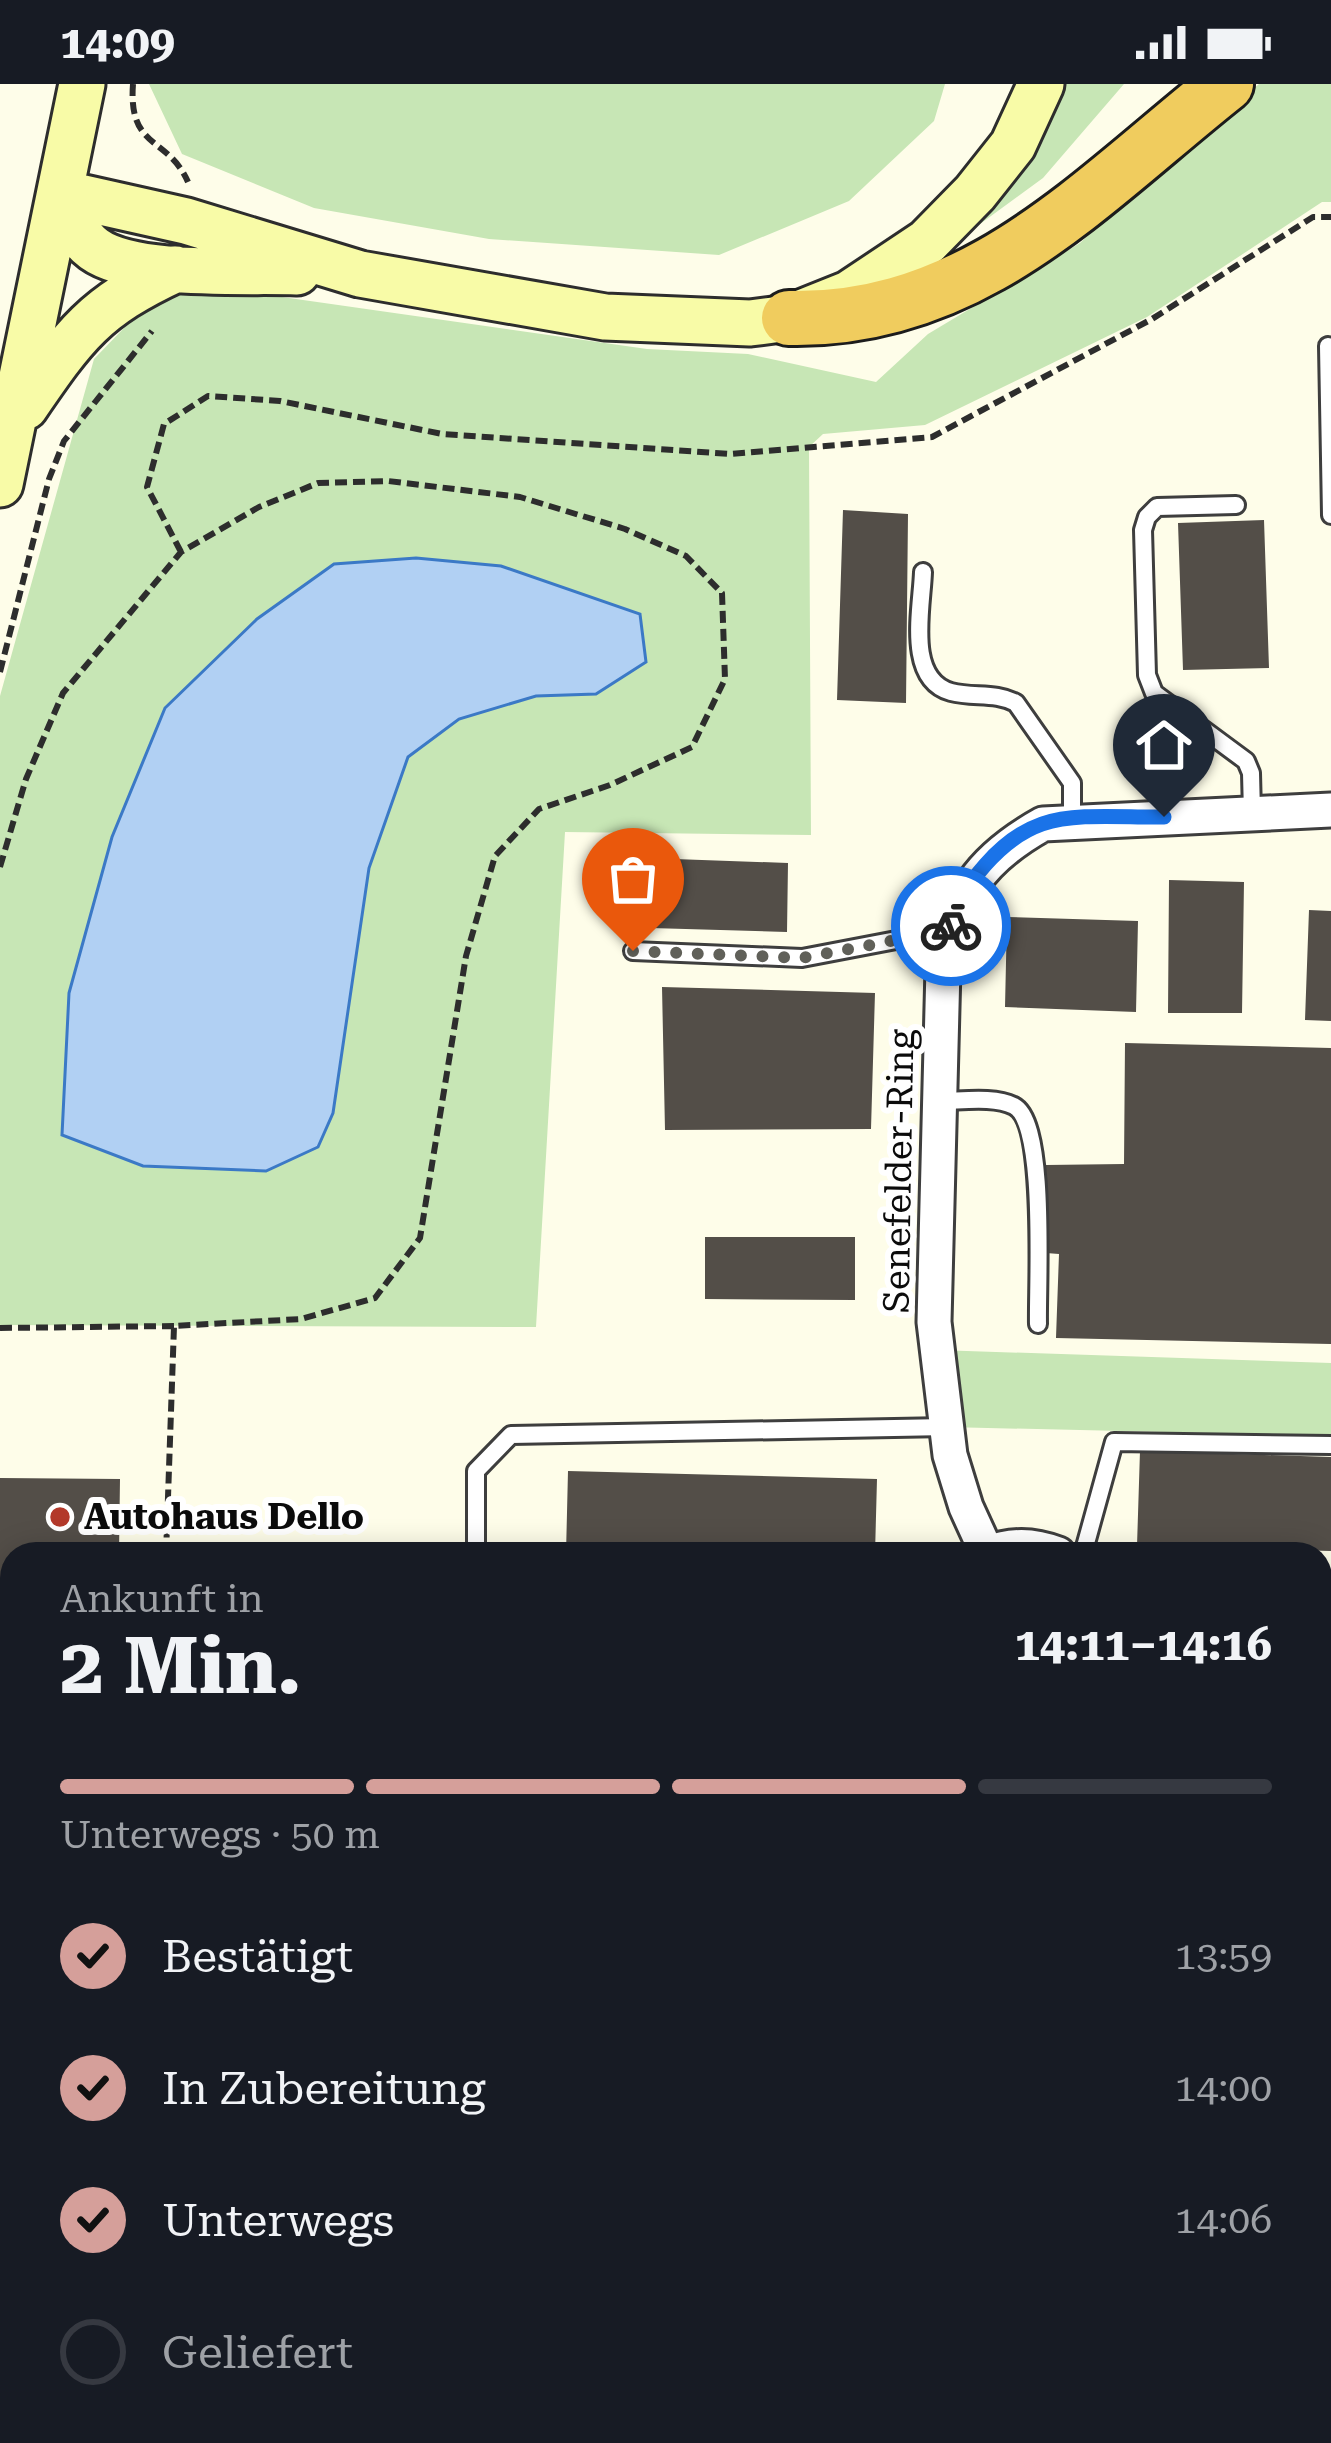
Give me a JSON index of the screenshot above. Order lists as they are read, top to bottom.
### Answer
{
  "streets": {
    "street": ["Senefelder-Ring"]
  },
  "places": ["Autohaus Dello"],
  "page": {
    "status": "14:09",
    "heading": ["2 Min.", "Ankunft in", "14:11–14:16"],
    "bar": "Unterwegs · 50 m",
    "list": [
      ["Bestätigt", "13:59"],
      ["In Zubereitung", "14:00"],
      ["Unterwegs", "14:06"],
      "Geliefert"
    ]
  }
}
